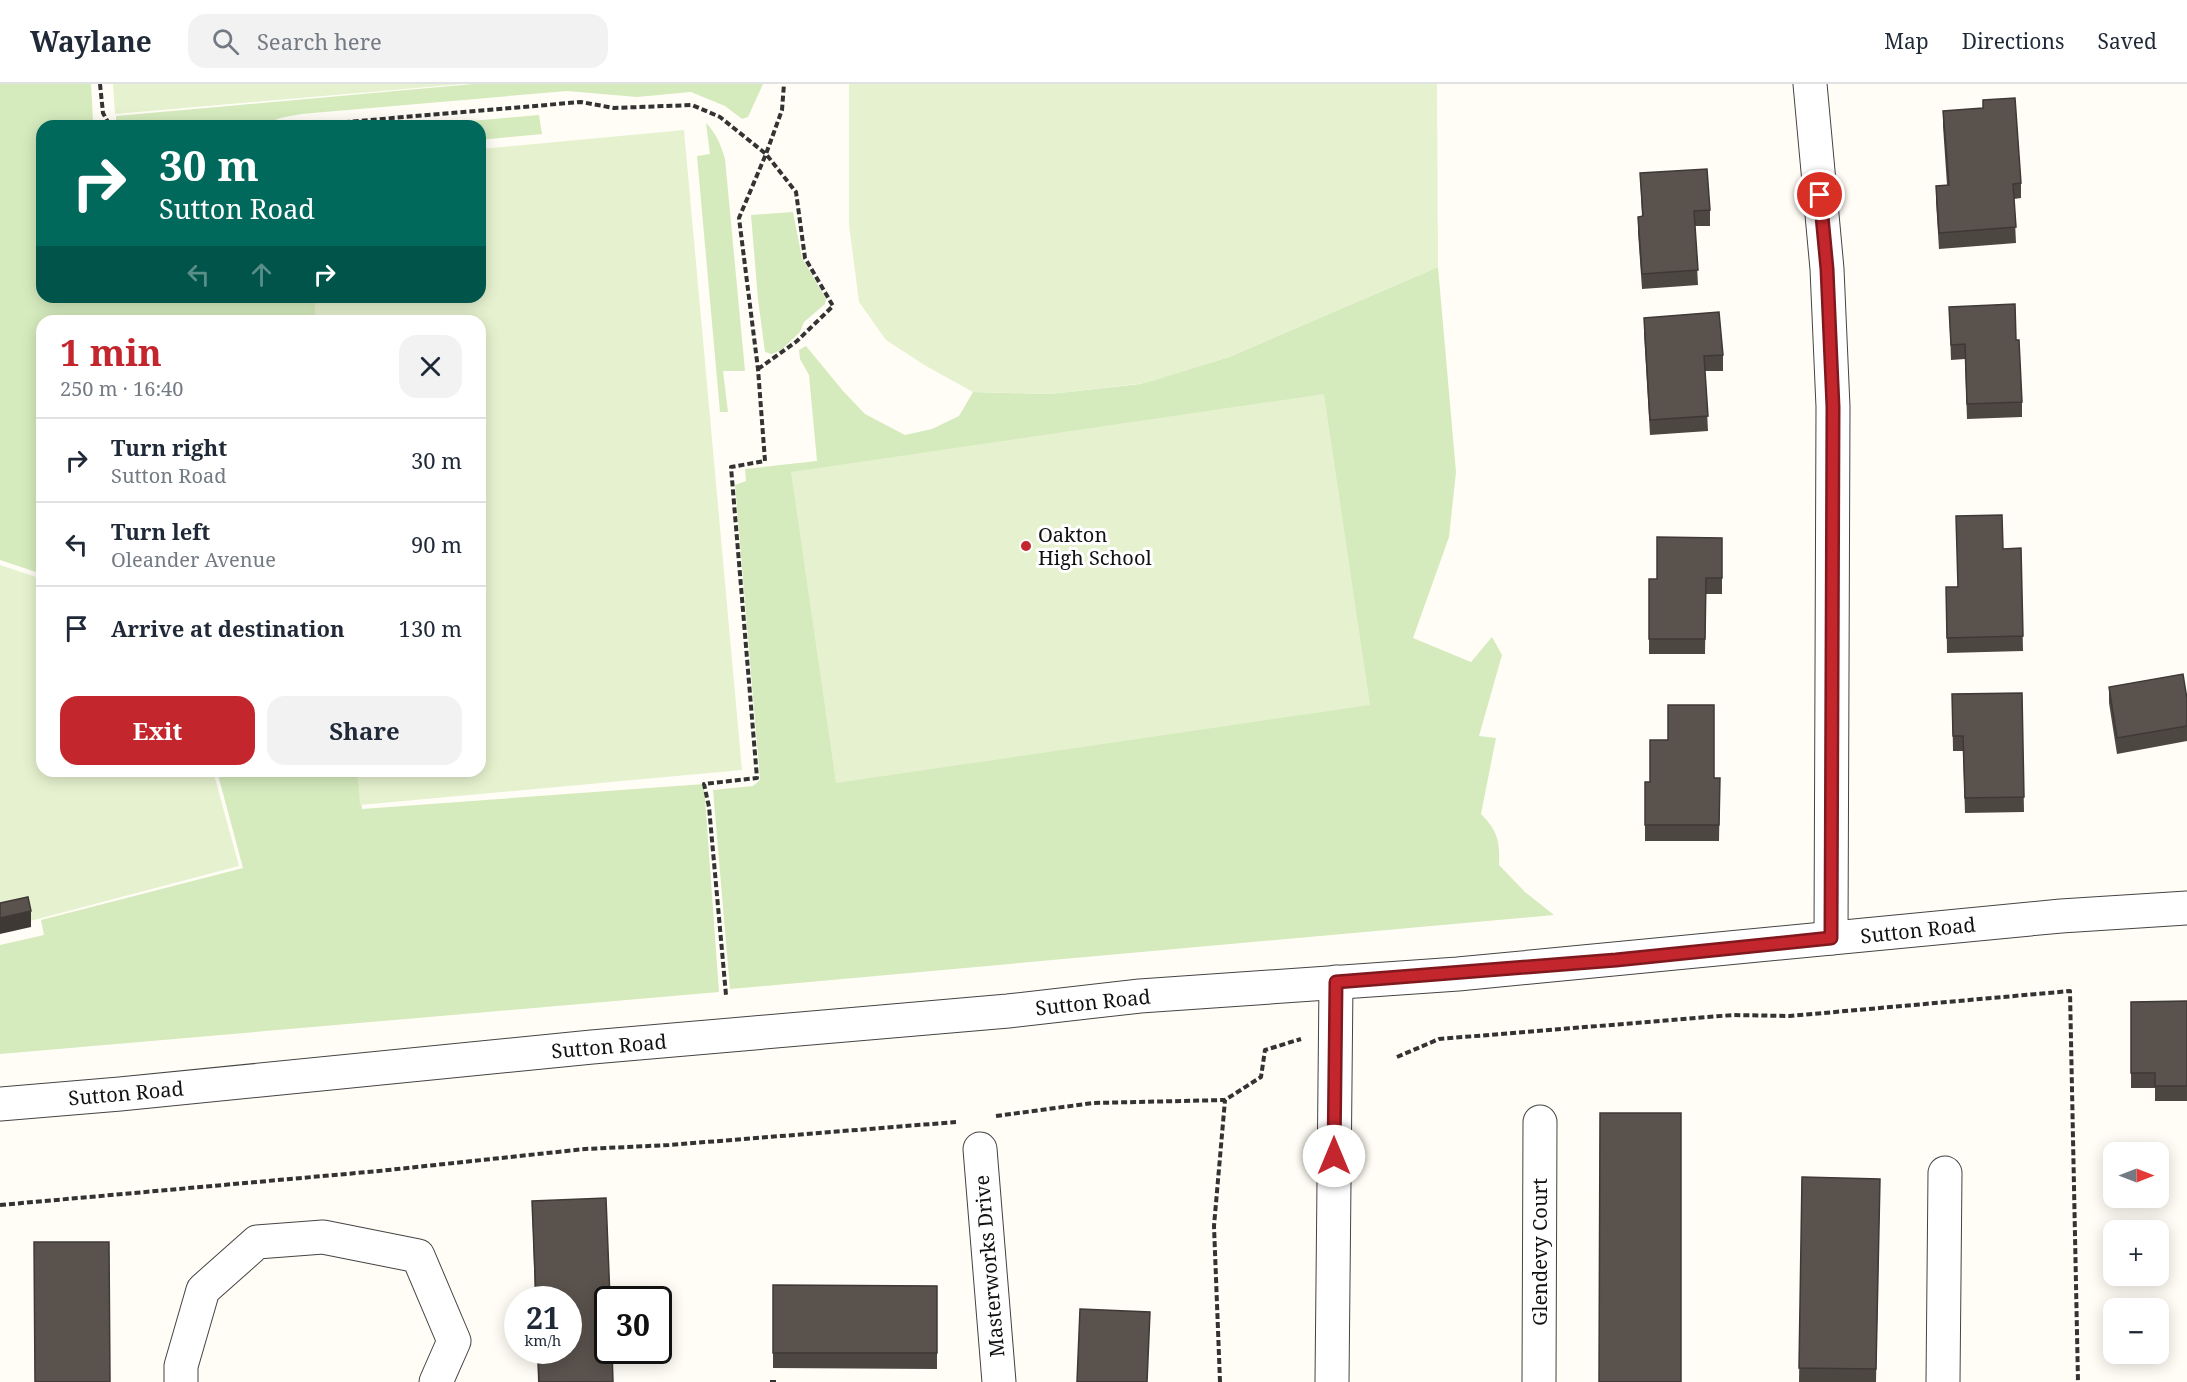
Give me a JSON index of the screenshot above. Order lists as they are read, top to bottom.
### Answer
{
  "streets": {
    "street": ["Sutton Road", "Glendevy Court", "Masterworks Drive"]
  },
  "places": ["Oakton High School"],
  "north": "right",
  "page": {
    "header": "Waylane",
    "search": "Search here",
    "nav": ["Map", "Directions", "Saved"],
    "turn": ["30 m", "Sutton Road"],
    "heading": ["1 min", "250 m · 16:40"],
    "list": [
      {
        "name": "Turn right",
        "note": "Sutton Road",
        "value": "30 m"
      },
      {
        "name": "Turn left",
        "note": "Oleander Avenue",
        "value": "90 m"
      },
      {
        "name": "Arrive at destination",
        "value": "130 m"
      }
    ],
    "buttons": ["Exit", "Share"],
    "map_buttons": ["+", "−"],
    "speed": "21 km/h",
    "limit": "30"
  }
}
